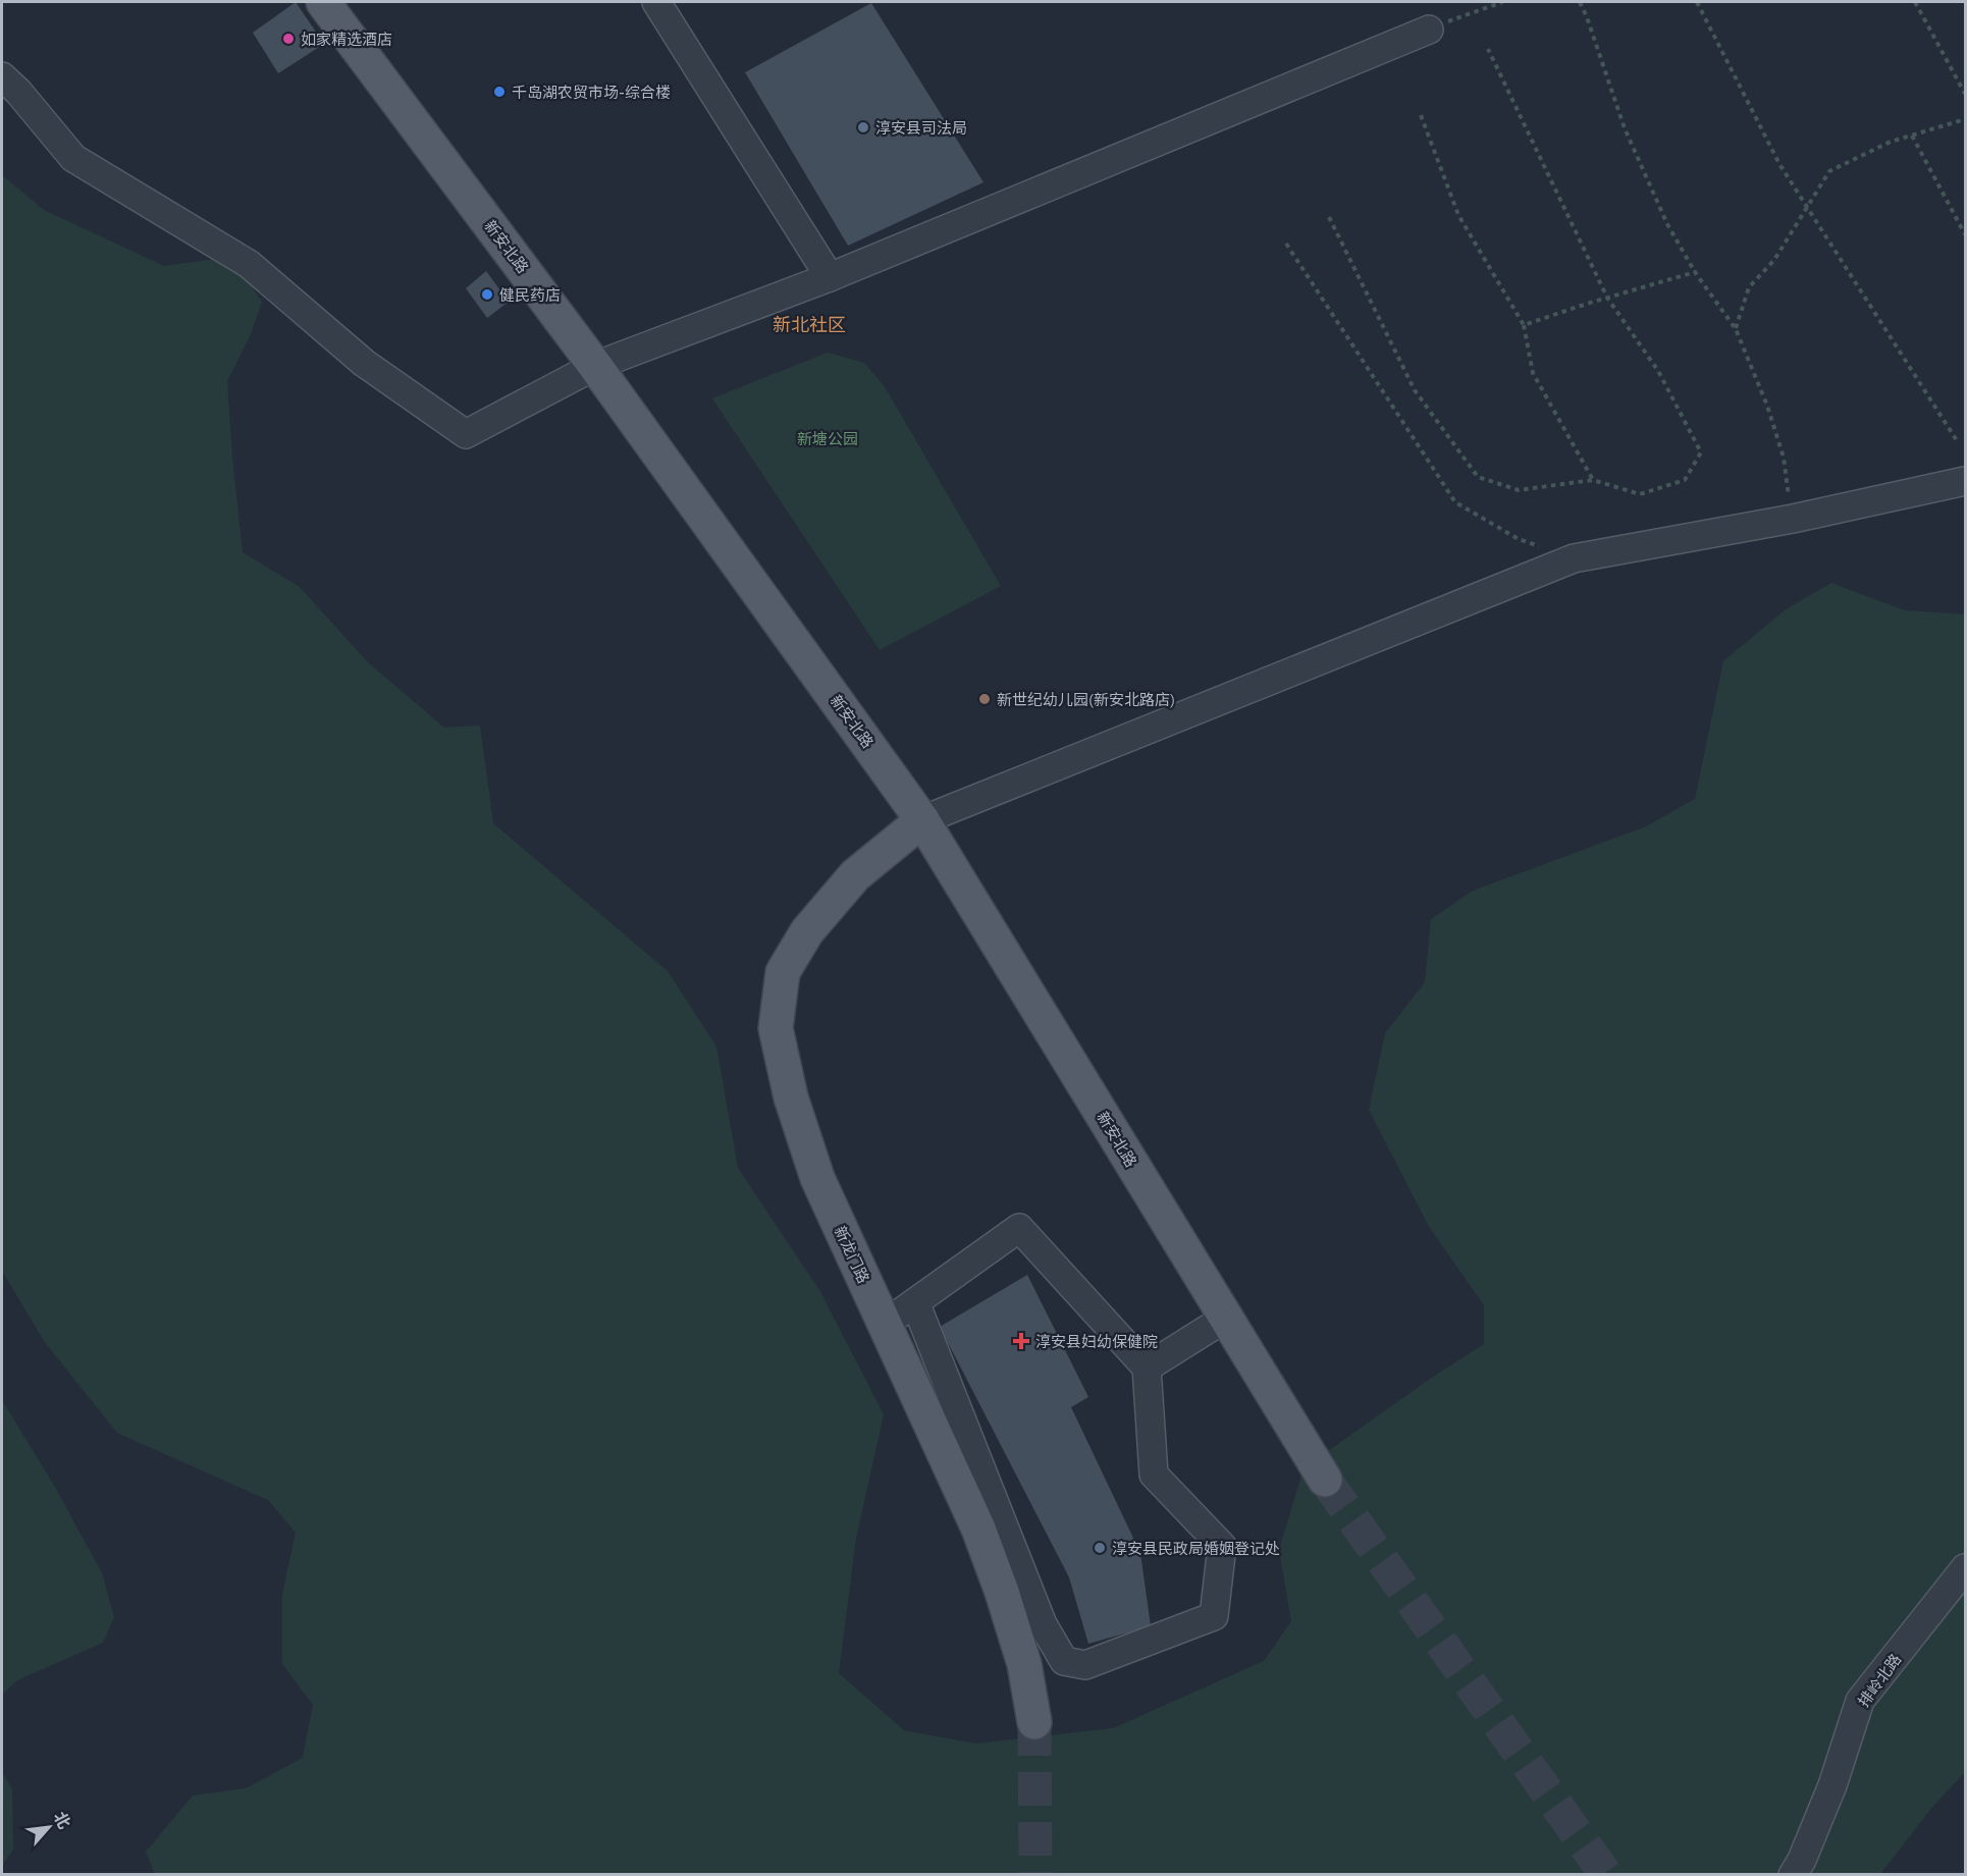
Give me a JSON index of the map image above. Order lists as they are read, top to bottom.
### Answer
{
  "streets": {
    "main road": ["新安北路", "新龙门路"],
    "street": ["排岭北路"]
  },
  "crossings": [
    ["新安北路", "新龙门路"]
  ],
  "districts": ["新北社区"],
  "parks": ["新塘公园"],
  "places": {
    "other": [
      "如家精选酒店",
      "千岛湖农贸市场-综合楼",
      "淳安县司法局",
      "健民药店",
      "新世纪幼儿园(新安北路店)",
      "淳安县民政局婚姻登记处"
    ],
    "health": ["淳安县妇幼保健院"]
  },
  "north": "top right"
}
